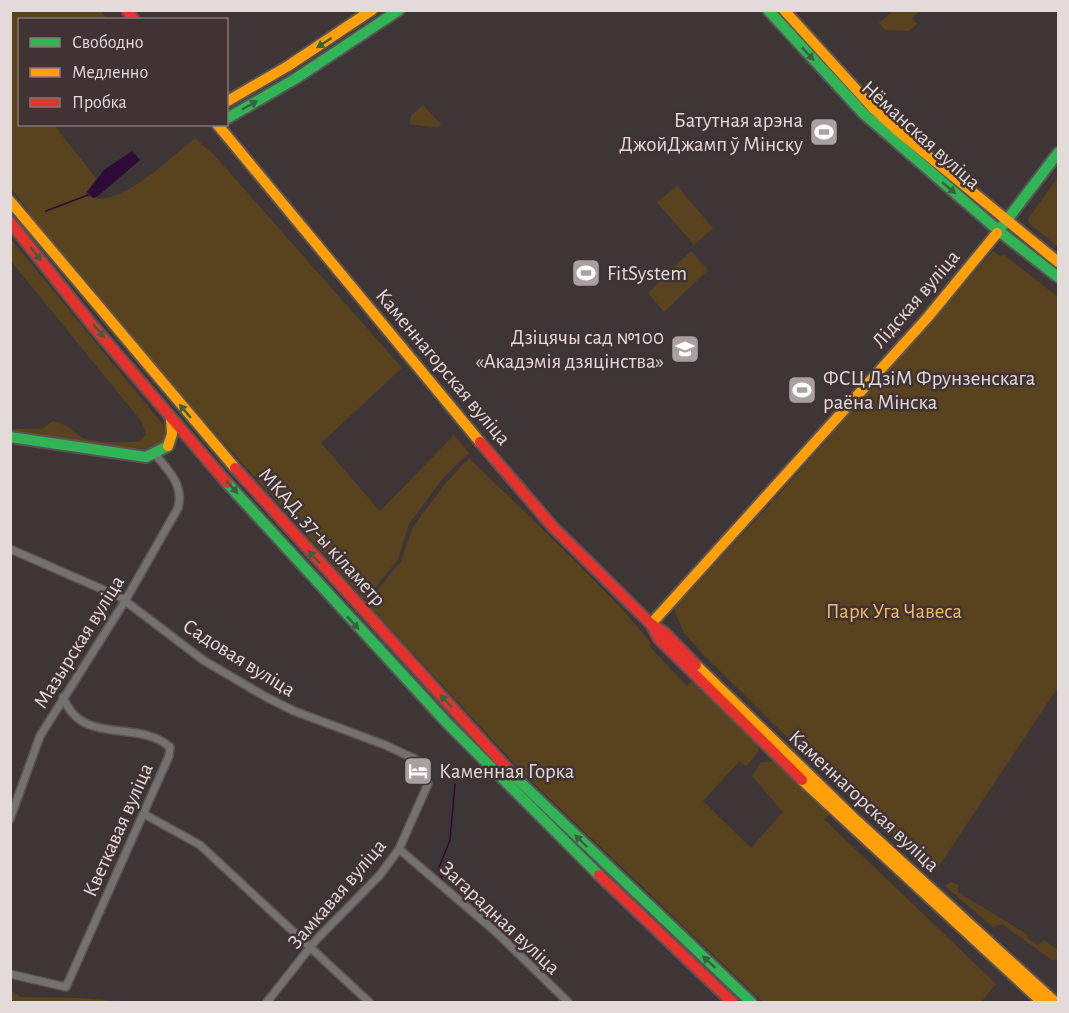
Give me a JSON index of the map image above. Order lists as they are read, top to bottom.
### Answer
{
  "streets": {
    "main road": [
      "Нёманская вуліца",
      "Лідская вуліца",
      "Каменнагорская вуліца",
      "МКАД, 37-ы кіламетр"
    ],
    "street": [
      "Мазырская вуліца",
      "Садовая вуліца",
      "Кветкавая вуліца",
      "Замкавая вуліца",
      "Загарадная вуліца"
    ]
  },
  "crossings": [
    ["Нёманская вуліца", "Лідская вуліца"],
    ["Лідская вуліца", "Каменнагорская вуліца"],
    ["Мазырская вуліца", "Садовая вуліца"],
    ["Мазырская вуліца", "Кветкавая вуліца"],
    ["Садовая вуліца", "Замкавая вуліца"],
    ["Замкавая вуліца", "Загарадная вуліца"]
  ],
  "parks": ["Парк Уга Чавеса"],
  "places": {
    "sports": ["Батутная арэна ДжойДжамп ў Мінску", "FitSystem", "ФСЦ ДзіМ Фрунзенскага раёна Мінска"],
    "school or university": ["Дзіцячы сад №100 «Акадэмія дзяцінства»"],
    "hotel": ["Каменная Горка"]
  },
  "legend": ["Свободно", "Медленно", "Пробка"]
}
